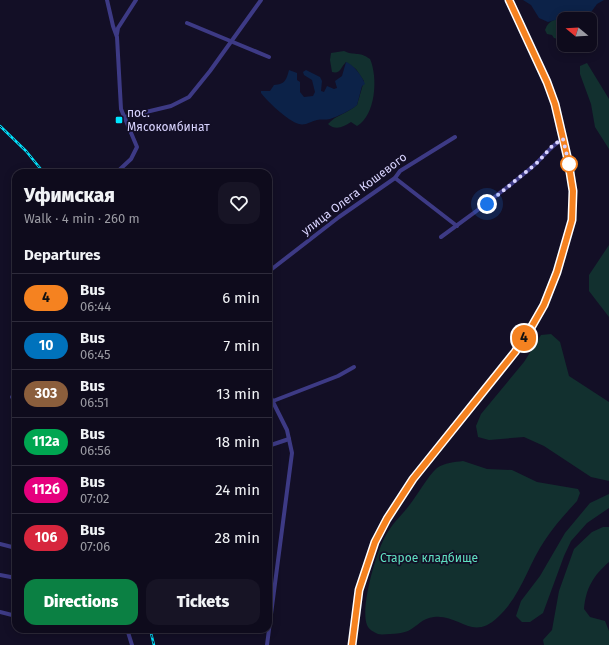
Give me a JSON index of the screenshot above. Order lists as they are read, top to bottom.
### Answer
{
  "streets": {
    "street": ["улица Олега Кошевого"]
  },
  "parks": ["Старое кладбище"],
  "places": {
    "transit": ["пос. Мясокомбинат"]
  },
  "lines": ["bus line 4"],
  "north": "left",
  "page": {
    "on_map": "4",
    "heading": [
      ["Уфимская", "Walk · 4 min · 260 m"],
      "Departures"
    ],
    "list": [
      {
        "mark": "4",
        "name": "Bus",
        "note": "06:44",
        "value": "6 min"
      },
      {
        "mark": "10",
        "name": "Bus",
        "note": "06:45",
        "value": "7 min"
      },
      {
        "mark": "303",
        "name": "Bus",
        "note": "06:51",
        "value": "13 min"
      },
      {
        "mark": "112а",
        "name": "Bus",
        "note": "06:56",
        "value": "18 min"
      },
      {
        "mark": "112б",
        "name": "Bus",
        "note": "07:02",
        "value": "24 min"
      },
      {
        "mark": "106",
        "name": "Bus",
        "note": "07:06",
        "value": "28 min"
      }
    ],
    "buttons": ["Directions", "Tickets"]
  }
}
